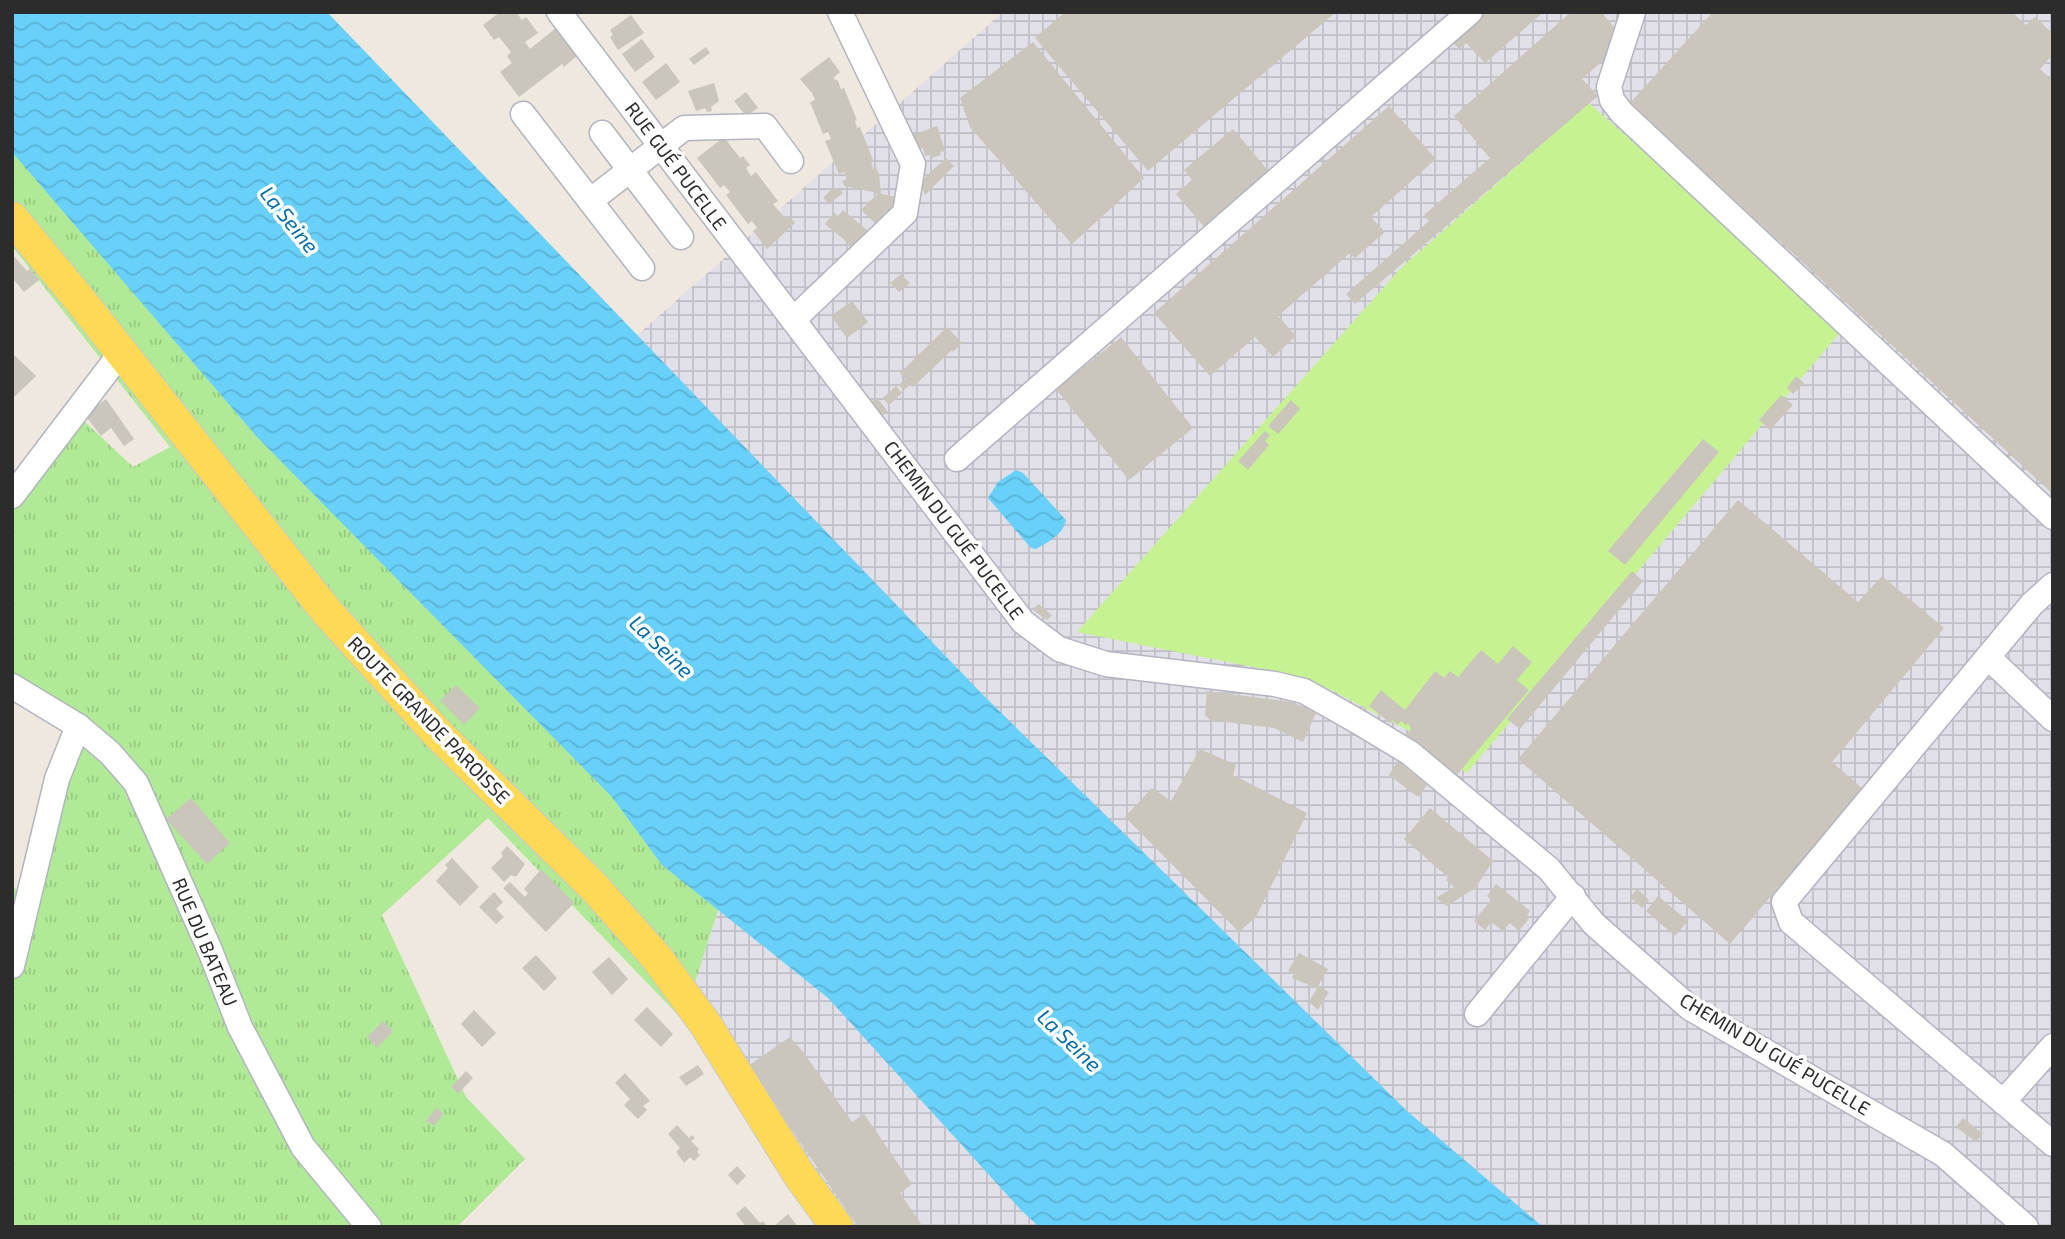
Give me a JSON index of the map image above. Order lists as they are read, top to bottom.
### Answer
{
  "streets": {
    "main road": ["ROUTE GRANDE PAROISSE"],
    "street": ["RUE GUÉ PUCELLE", "CHEMIN DU GUÉ PUCELLE", "RUE DU BATEAU"]
  },
  "crossings": [
    ["RUE GUÉ PUCELLE", "CHEMIN DU GUÉ PUCELLE"]
  ],
  "water": ["La Seine"]
}
